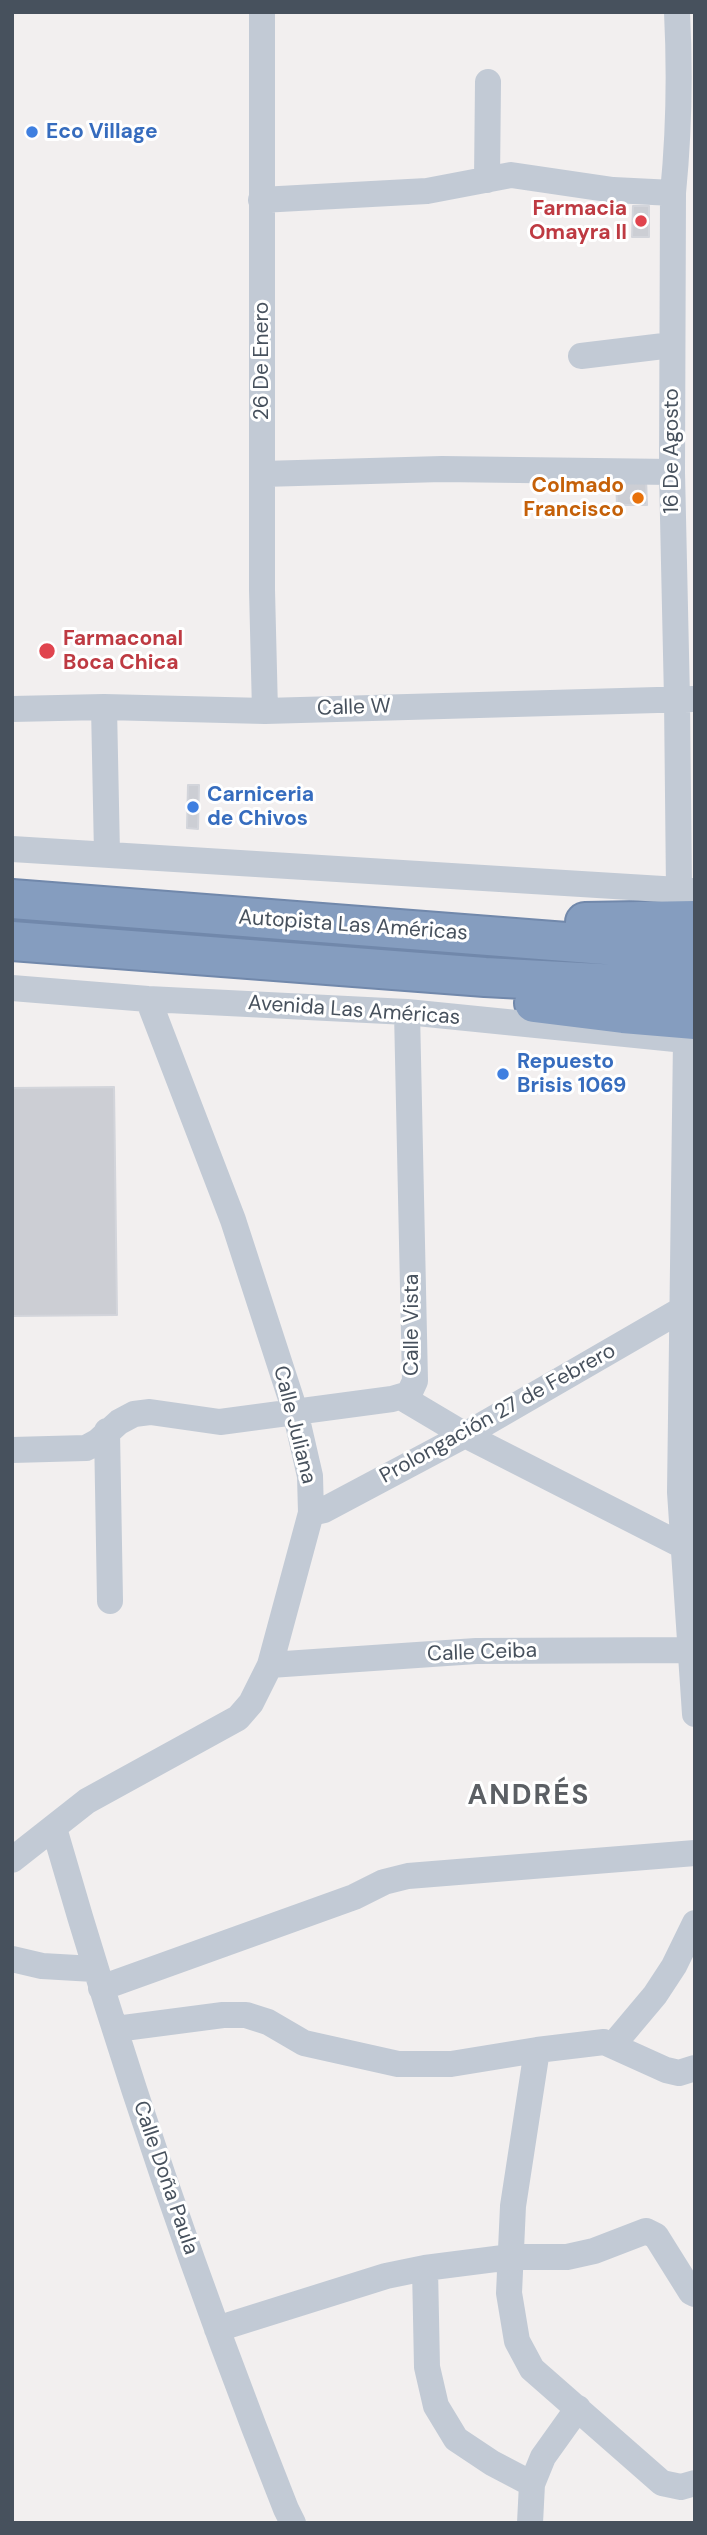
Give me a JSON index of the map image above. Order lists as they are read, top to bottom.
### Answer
{
  "streets": {
    "highway": ["Autopista Las Américas"],
    "street": [
      "26 De Enero",
      "16 De Agosto",
      "Calle W",
      "Avenida Las Américas",
      "Calle Vista",
      "Prolongación 27 de Febrero",
      "Calle Juliana",
      "Calle Ceiba",
      "Calle Doña Paula"
    ]
  },
  "crossings": [
    ["26 De Enero", "Calle W"],
    ["16 De Agosto", "Calle W"],
    ["16 De Agosto", "Autopista Las Américas"],
    ["16 De Agosto", "Avenida Las Américas"],
    ["16 De Agosto", "Prolongación 27 de Febrero"],
    ["16 De Agosto", "Calle Ceiba"],
    ["Autopista Las Américas", "Avenida Las Américas"],
    ["Avenida Las Américas", "Calle Vista"],
    ["Avenida Las Américas", "Calle Juliana"],
    ["Calle Vista", "Calle Juliana"],
    ["Prolongación 27 de Febrero", "Calle Juliana"],
    ["Calle Juliana", "Calle Ceiba"],
    ["Calle Juliana", "Calle Doña Paula"]
  ],
  "districts": ["ANDRÉS"],
  "places": [
    "Eco Village",
    "Farmacia Omayra II",
    "Colmado Francisco",
    "Farmaconal Boca Chica",
    "Carniceria de Chivos",
    "Repuesto Brisis 1069"
  ]
}
